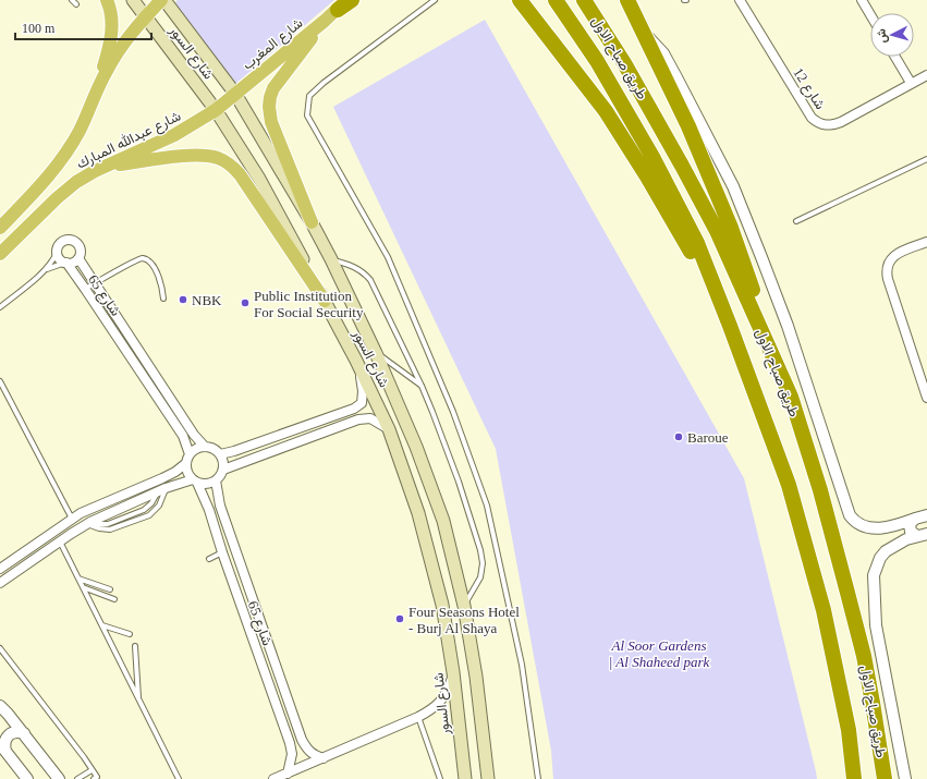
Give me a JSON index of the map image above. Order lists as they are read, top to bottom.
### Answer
{
  "streets": {
    "highway": ["طريق صباح الاول"],
    "main road": ["شارع المغرب", "شارع السور", "شارع عبدالله المبارك"],
    "street": ["شارع 12", "شارع 65"]
  },
  "crossings": [
    ["شارع المغرب", "شارع السور"],
    ["شارع المغرب", "شارع عبدالله المبارك"],
    ["شارع السور", "شارع عبدالله المبارك"]
  ],
  "parks": ["Al Soor Gardens | Al Shaheed park"],
  "places": [
    "NBK",
    "Public Institution For Social Security",
    "Baroue",
    "Four Seasons Hotel - Burj Al Shaya"
  ],
  "scale_bar": "100 m",
  "north": "left"
}
